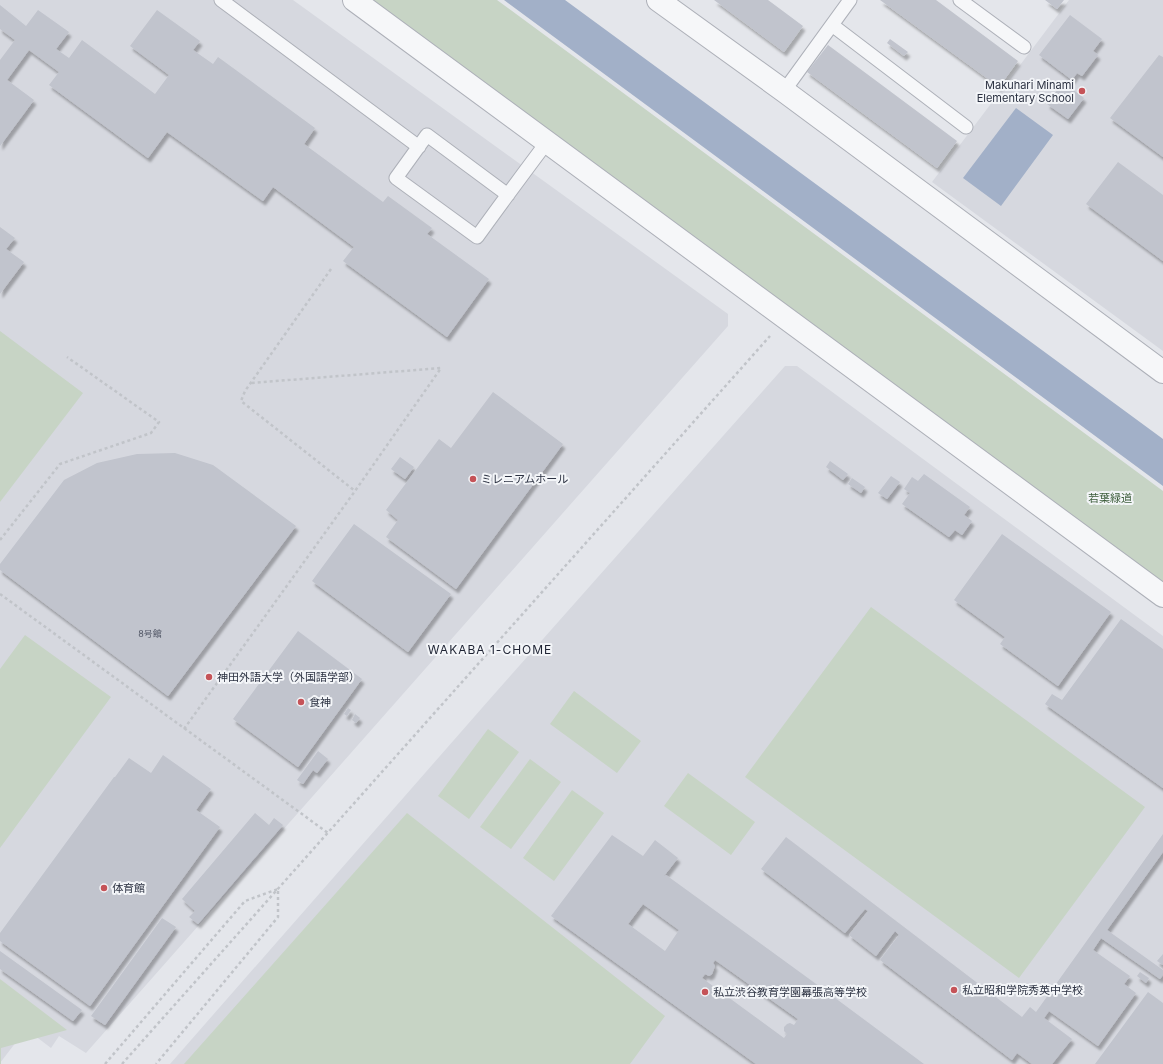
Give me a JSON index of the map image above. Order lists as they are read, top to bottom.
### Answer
{
  "districts": ["WAKABA 1-CHOME"],
  "parks": ["若葉緑道"],
  "places": [
    "Makuhari Minami Elementary School",
    "ミレニアムホール",
    "神田外語大学（外国語学部）",
    "食神",
    "体育館",
    "私立昭和学院秀英中学校",
    "私立渋谷教育学園幕張高等学校"
  ],
  "house_numbers": ["8号館"]
}
